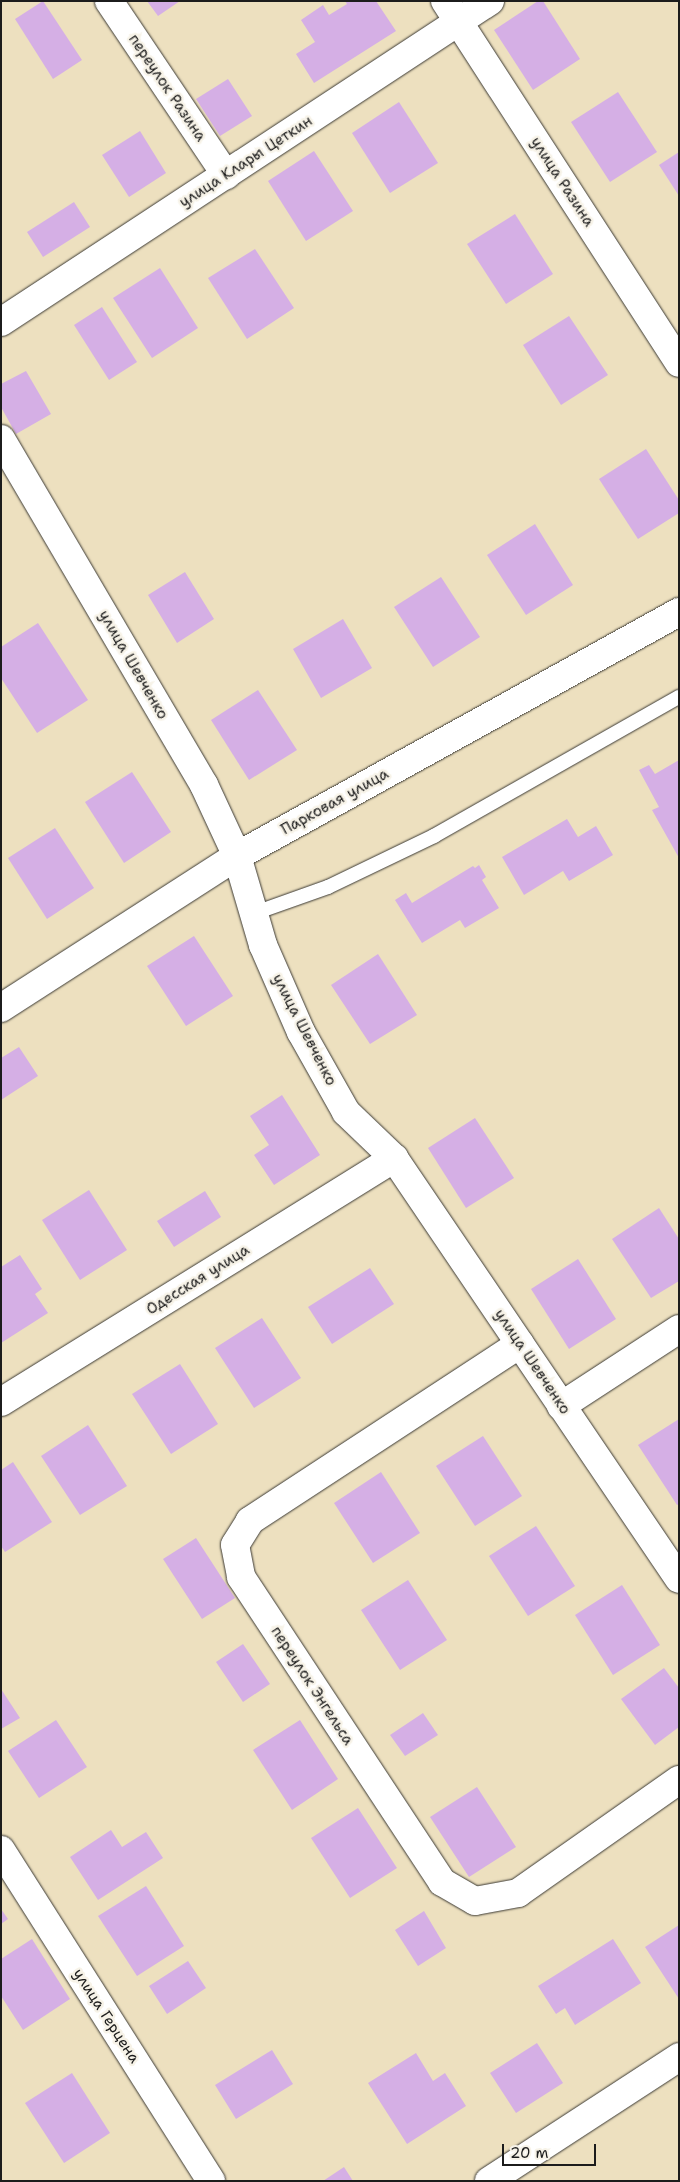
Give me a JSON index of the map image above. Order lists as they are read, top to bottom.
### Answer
{
  "streets": {
    "street": [
      "переулок Разина",
      "улица Клары Цеткин",
      "улица Разина",
      "улица Шевченко",
      "Парковая улица",
      "Одесская улица",
      "переулок Энгельса",
      "улица Герцена"
    ]
  },
  "crossings": [
    ["переулок Разина", "улица Клары Цеткин"],
    ["улица Клары Цеткин", "улица Разина"],
    ["улица Шевченко", "Парковая улица"],
    ["улица Шевченко", "Одесская улица"],
    ["улица Шевченко", "переулок Энгельса"]
  ],
  "scale_bar": "20 m"
}
